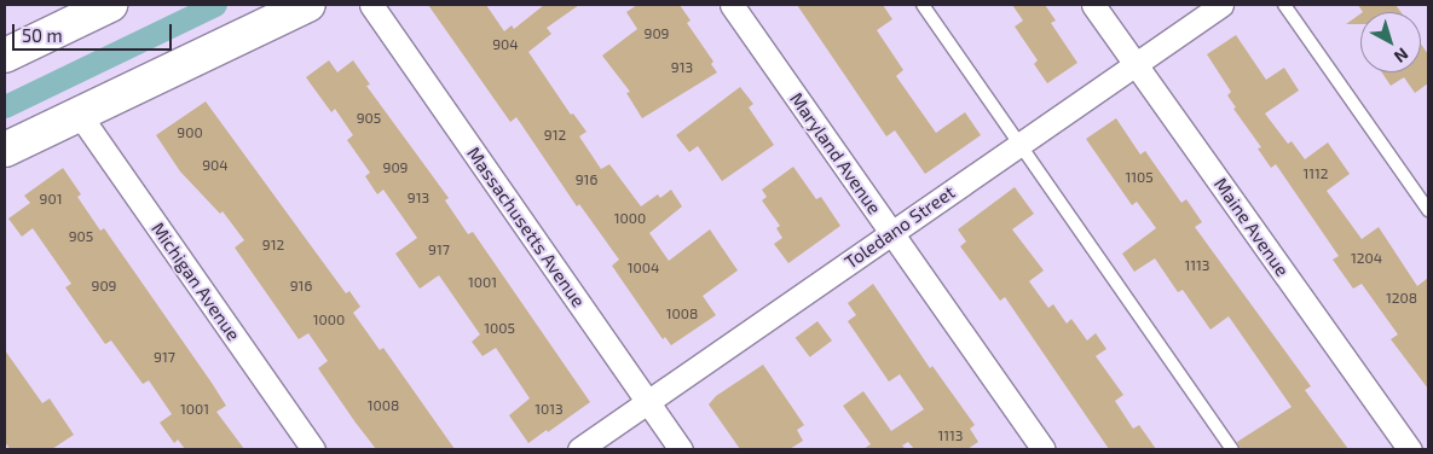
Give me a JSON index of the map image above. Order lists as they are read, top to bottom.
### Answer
{
  "streets": {
    "street": [
      "Maryland Avenue",
      "Massachusetts Avenue",
      "Toledano Street",
      "Maine Avenue",
      "Michigan Avenue"
    ]
  },
  "crossings": [
    ["Maryland Avenue", "Toledano Street"],
    ["Massachusetts Avenue", "Toledano Street"],
    ["Toledano Street", "Maine Avenue"]
  ],
  "house_numbers": [
    "909",
    "904",
    "913",
    "905",
    "900",
    "912",
    "904",
    "909",
    "1112",
    "1105",
    "916",
    "913",
    "901",
    "1000",
    "905",
    "912",
    "917",
    "1204",
    "1113",
    "1004",
    "1001",
    "909",
    "916",
    "1208",
    "1008",
    "1000",
    "1005",
    "917",
    "1008",
    "1001",
    "1013",
    "1113"
  ],
  "scale_bar": "50 m",
  "north": "bottom right"
}
